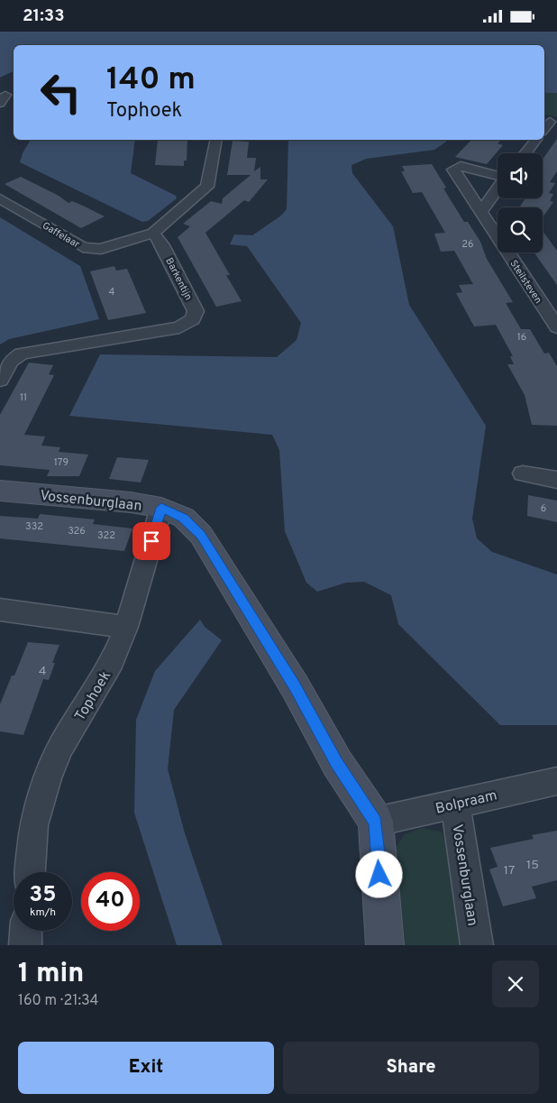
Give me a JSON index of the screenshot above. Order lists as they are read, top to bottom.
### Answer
{
  "streets": {
    "street": [
      "Gaffelaar",
      "Barkentijn",
      "Steilsteven",
      "Vossenburglaan",
      "Tophoek",
      "Bolpraam"
    ]
  },
  "crossings": [
    ["Gaffelaar", "Barkentijn"],
    ["Vossenburglaan", "Tophoek"],
    ["Vossenburglaan", "Bolpraam"]
  ],
  "house_numbers": [
    "26",
    "4",
    "16",
    "11",
    "179",
    "6",
    "332",
    "326",
    "322",
    "4",
    "15",
    "17"
  ],
  "page": {
    "status": "21:33",
    "turn": ["140 m", "Tophoek"],
    "speed": "35 km/h",
    "limit": "40",
    "heading": ["1 min", "160 m · 21:34"],
    "buttons": ["Exit", "Share"]
  }
}
